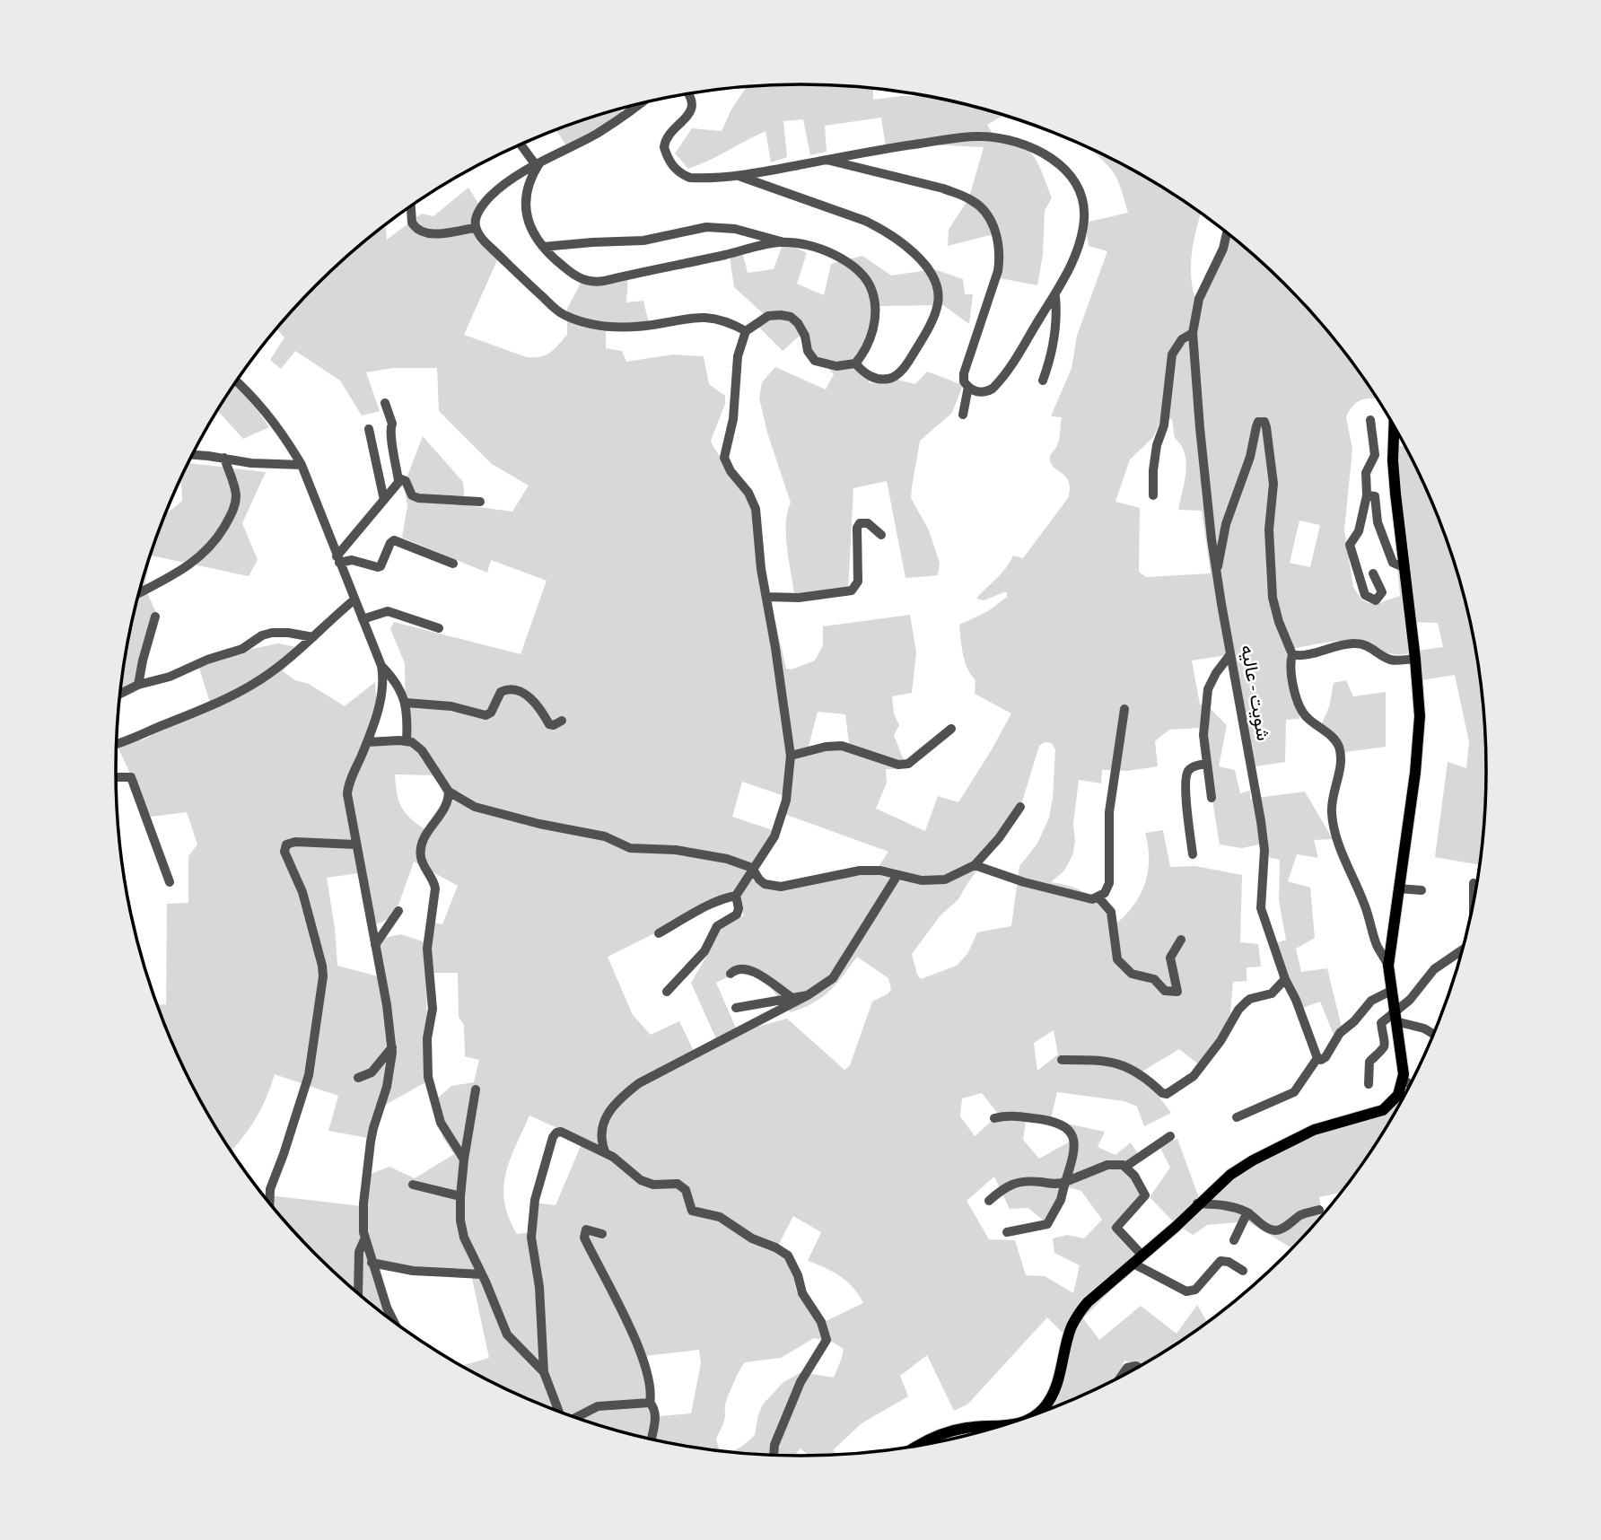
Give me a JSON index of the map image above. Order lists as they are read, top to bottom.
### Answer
{
  "streets": {
    "street": ["شويت - عاليه"]
  }
}
